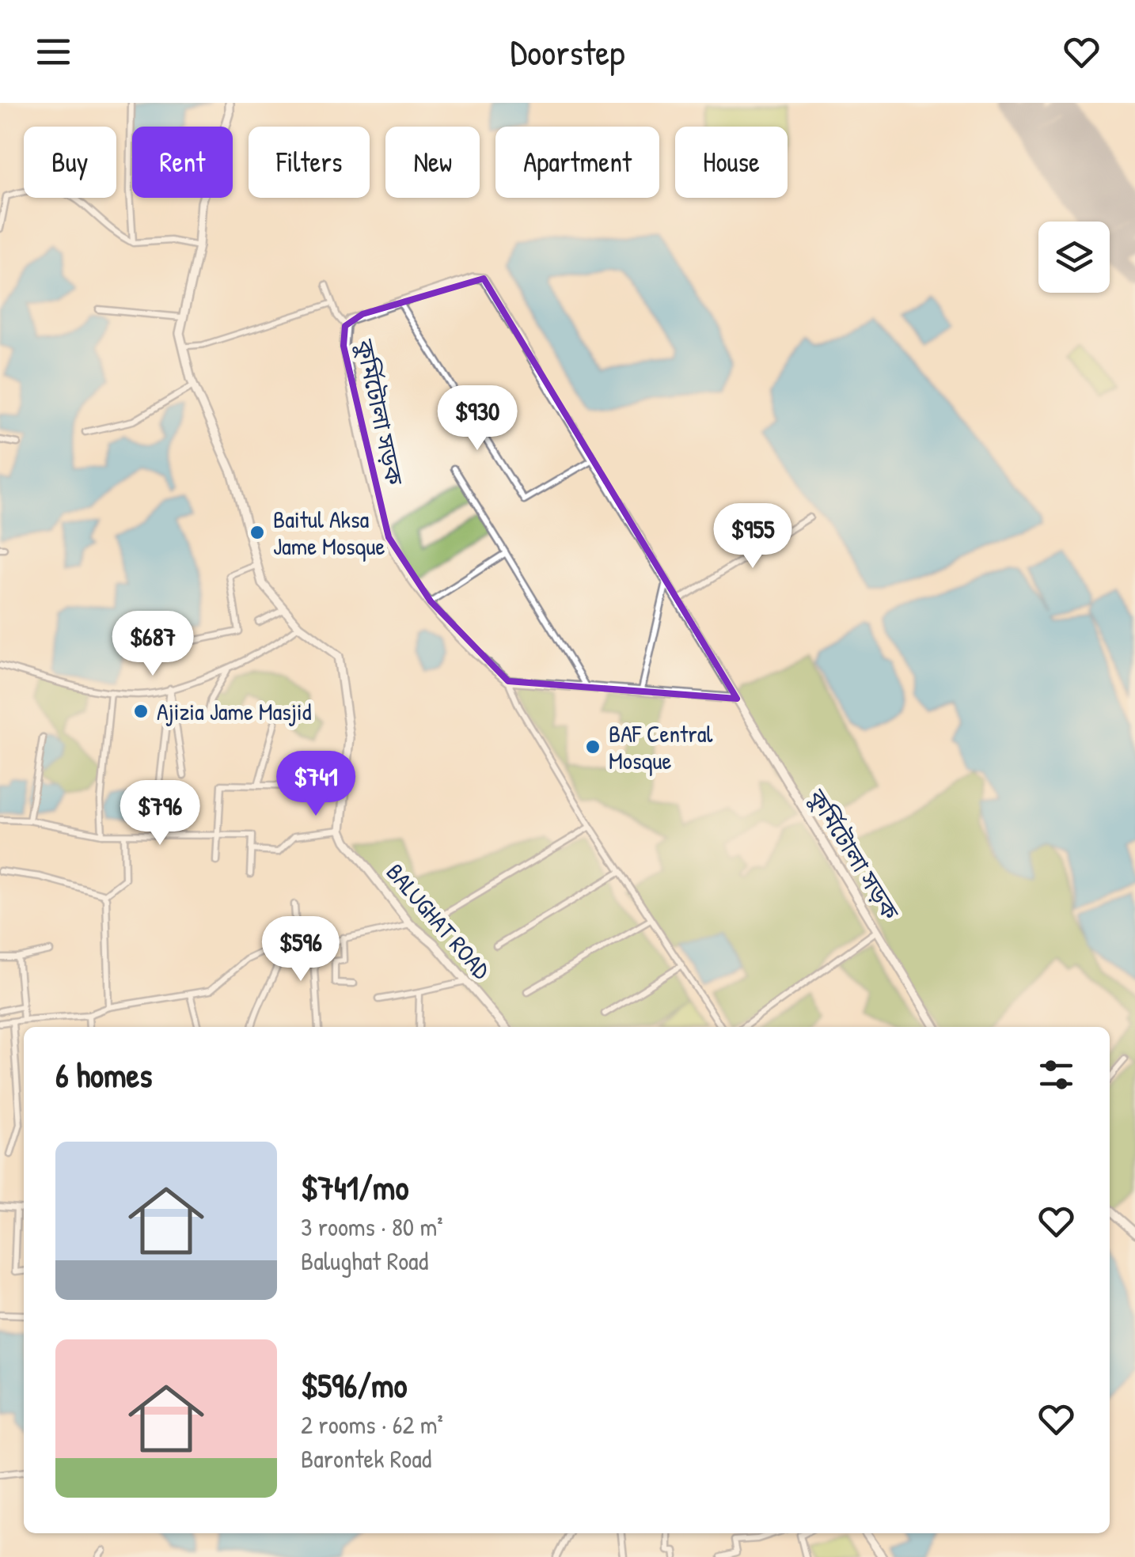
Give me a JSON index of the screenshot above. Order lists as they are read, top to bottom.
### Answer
{
  "streets": {
    "street": ["কুর্মিটোলা সড়ক", "BALUGHAT ROAD"]
  },
  "places": ["Baitul Aksa Jame Mosque", "Ajizia Jame Masjid", "BAF Central Mosque"],
  "page": {
    "header": "Doorstep",
    "chip": [
      "Buy",
      "Rent",
      "Filters",
      "New",
      "Apartment",
      "House"
    ],
    "price": [
      "$930",
      "$955",
      "$687",
      "$741",
      "$796",
      "$596"
    ],
    "heading": "6 homes",
    "list": [
      {
        "name": "$741/mo",
        "note": "3 rooms · 80 m² · Balughat Road"
      },
      {
        "name": "$596/mo",
        "note": "2 rooms · 62 m² · Barontek Road"
      }
    ]
  }
}
